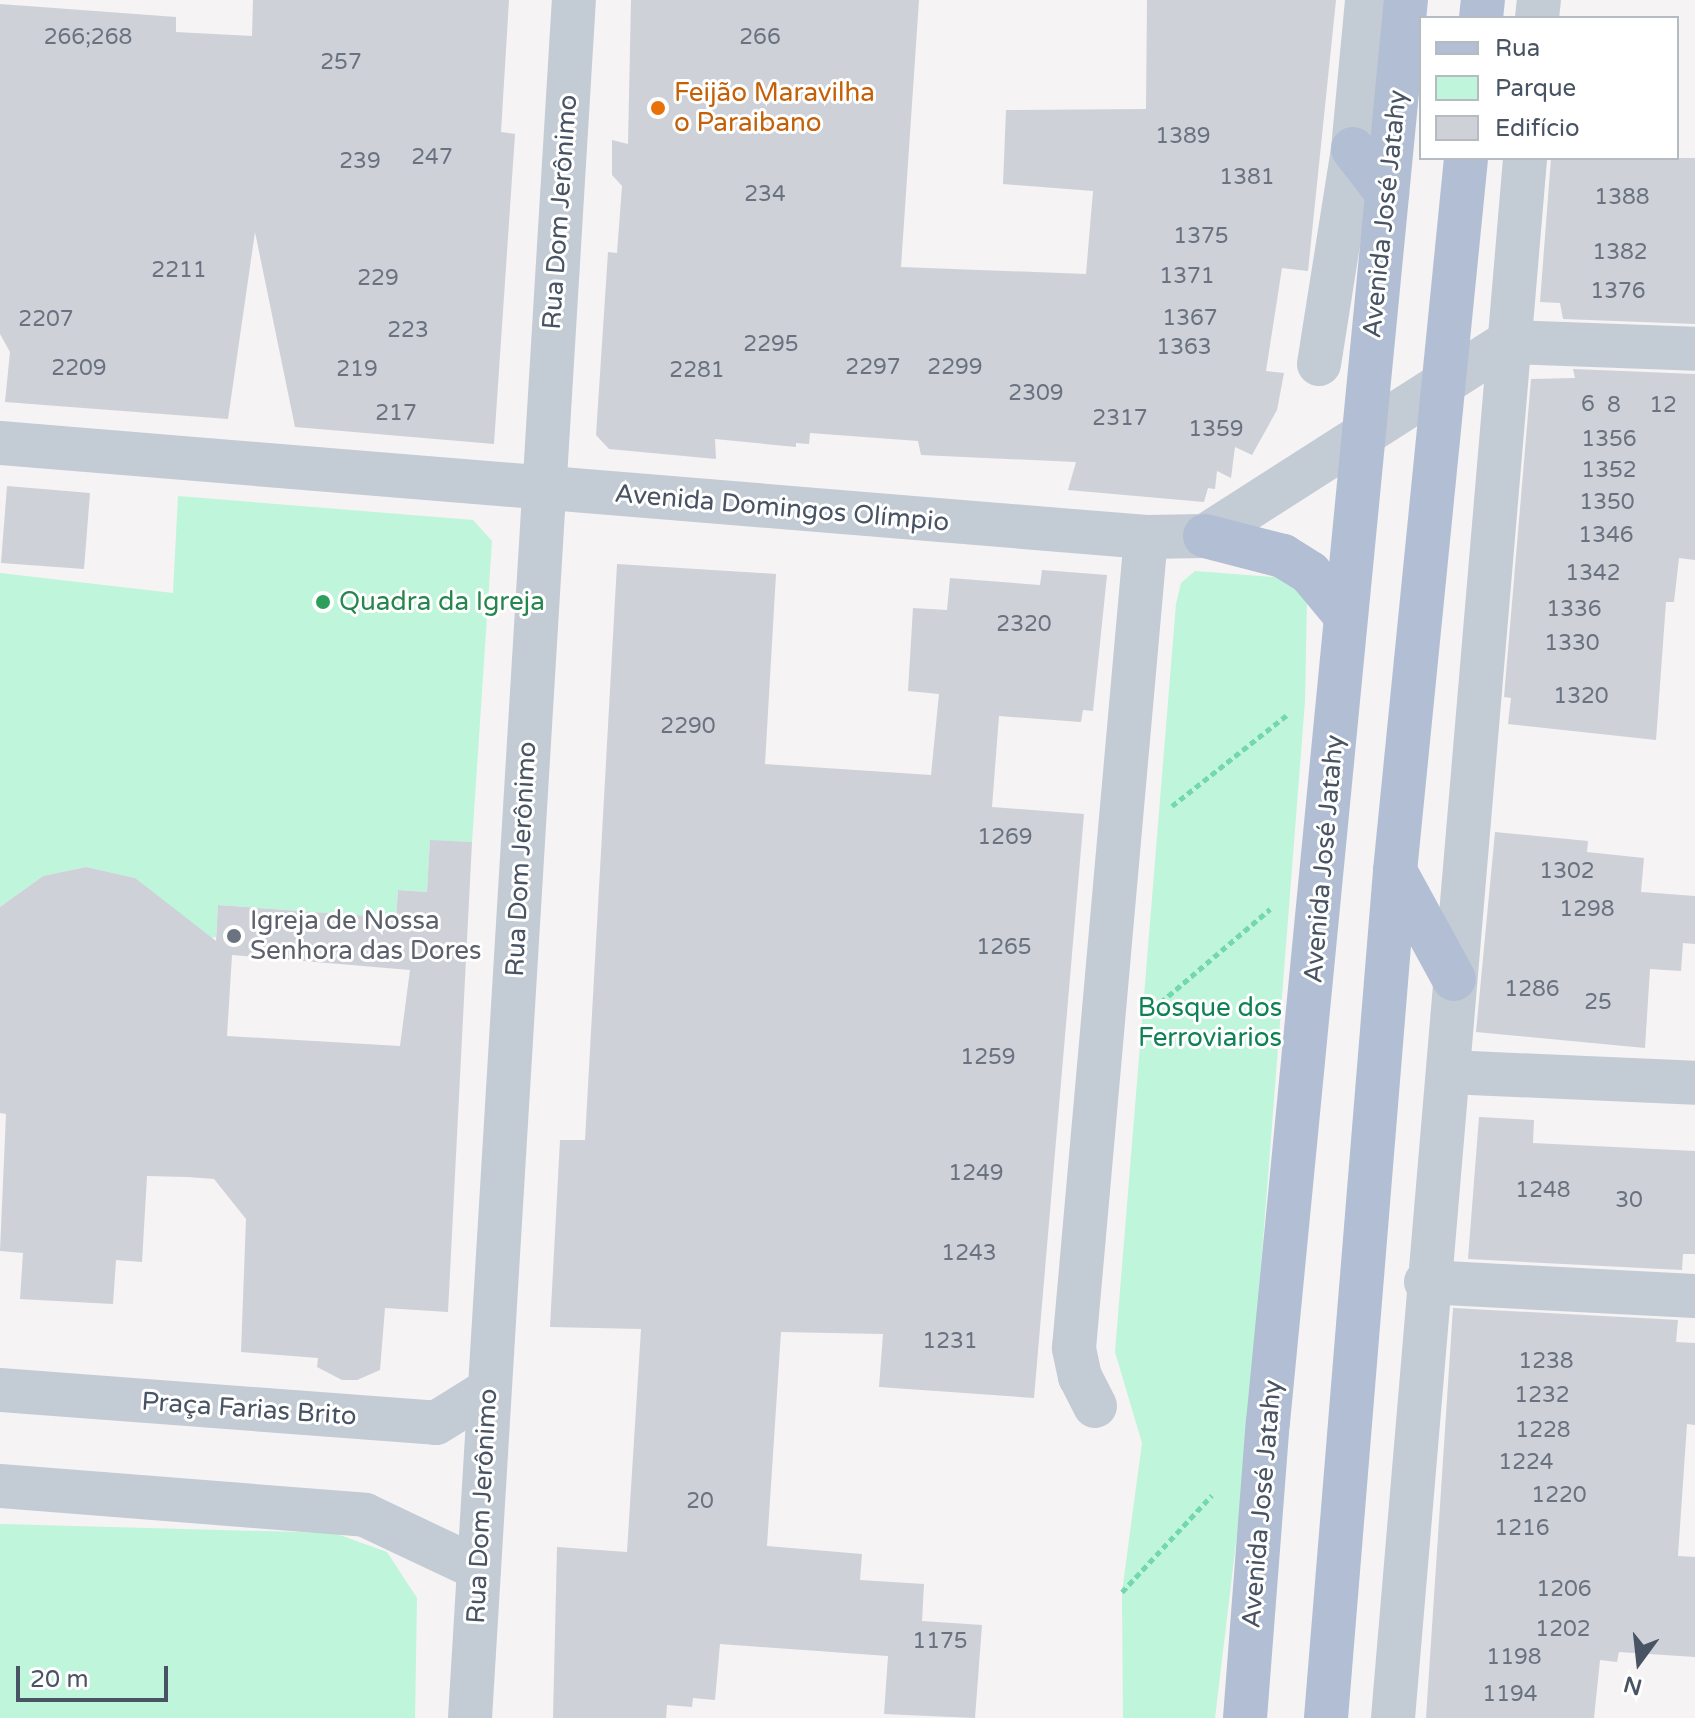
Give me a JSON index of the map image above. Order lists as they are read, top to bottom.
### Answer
{
  "streets": {
    "main road": ["Avenida José Jatahy"],
    "street": ["Rua Dom Jerônimo", "Avenida Domingos Olímpio", "Praça Farias Brito"]
  },
  "crossings": [
    ["Rua Dom Jerônimo", "Avenida Domingos Olímpio"],
    ["Rua Dom Jerônimo", "Praça Farias Brito"]
  ],
  "parks": ["Bosque dos Ferroviarios"],
  "places": ["Feijão Maravilha o Paraibano", "Quadra da Igreja", "Igreja de Nossa Senhora das Dores"],
  "house_numbers": [
    "266;268",
    "266",
    "257",
    "1389",
    "247",
    "239",
    "1381",
    "234",
    "1388",
    "1375",
    "1382",
    "2211",
    "1371",
    "229",
    "1376",
    "1367",
    "2207",
    "223",
    "2295",
    "1363",
    "2297",
    "2299",
    "2209",
    "219",
    "2281",
    "2309",
    "6",
    "8",
    "12",
    "217",
    "2317",
    "1359",
    "1356",
    "1352",
    "1350",
    "1346",
    "1342",
    "1336",
    "2320",
    "1330",
    "1320",
    "2290",
    "1269",
    "1302",
    "1298",
    "1265",
    "1286",
    "25",
    "1259",
    "1249",
    "1248",
    "30",
    "1243",
    "1231",
    "1238",
    "1232",
    "1228",
    "1224",
    "1220",
    "20",
    "1216",
    "1206",
    "1202",
    "1175",
    "1198",
    "1194"
  ],
  "legend": ["Rua", "Parque", "Edifício"],
  "scale_bar": "20 m",
  "north": "bottom"
}
